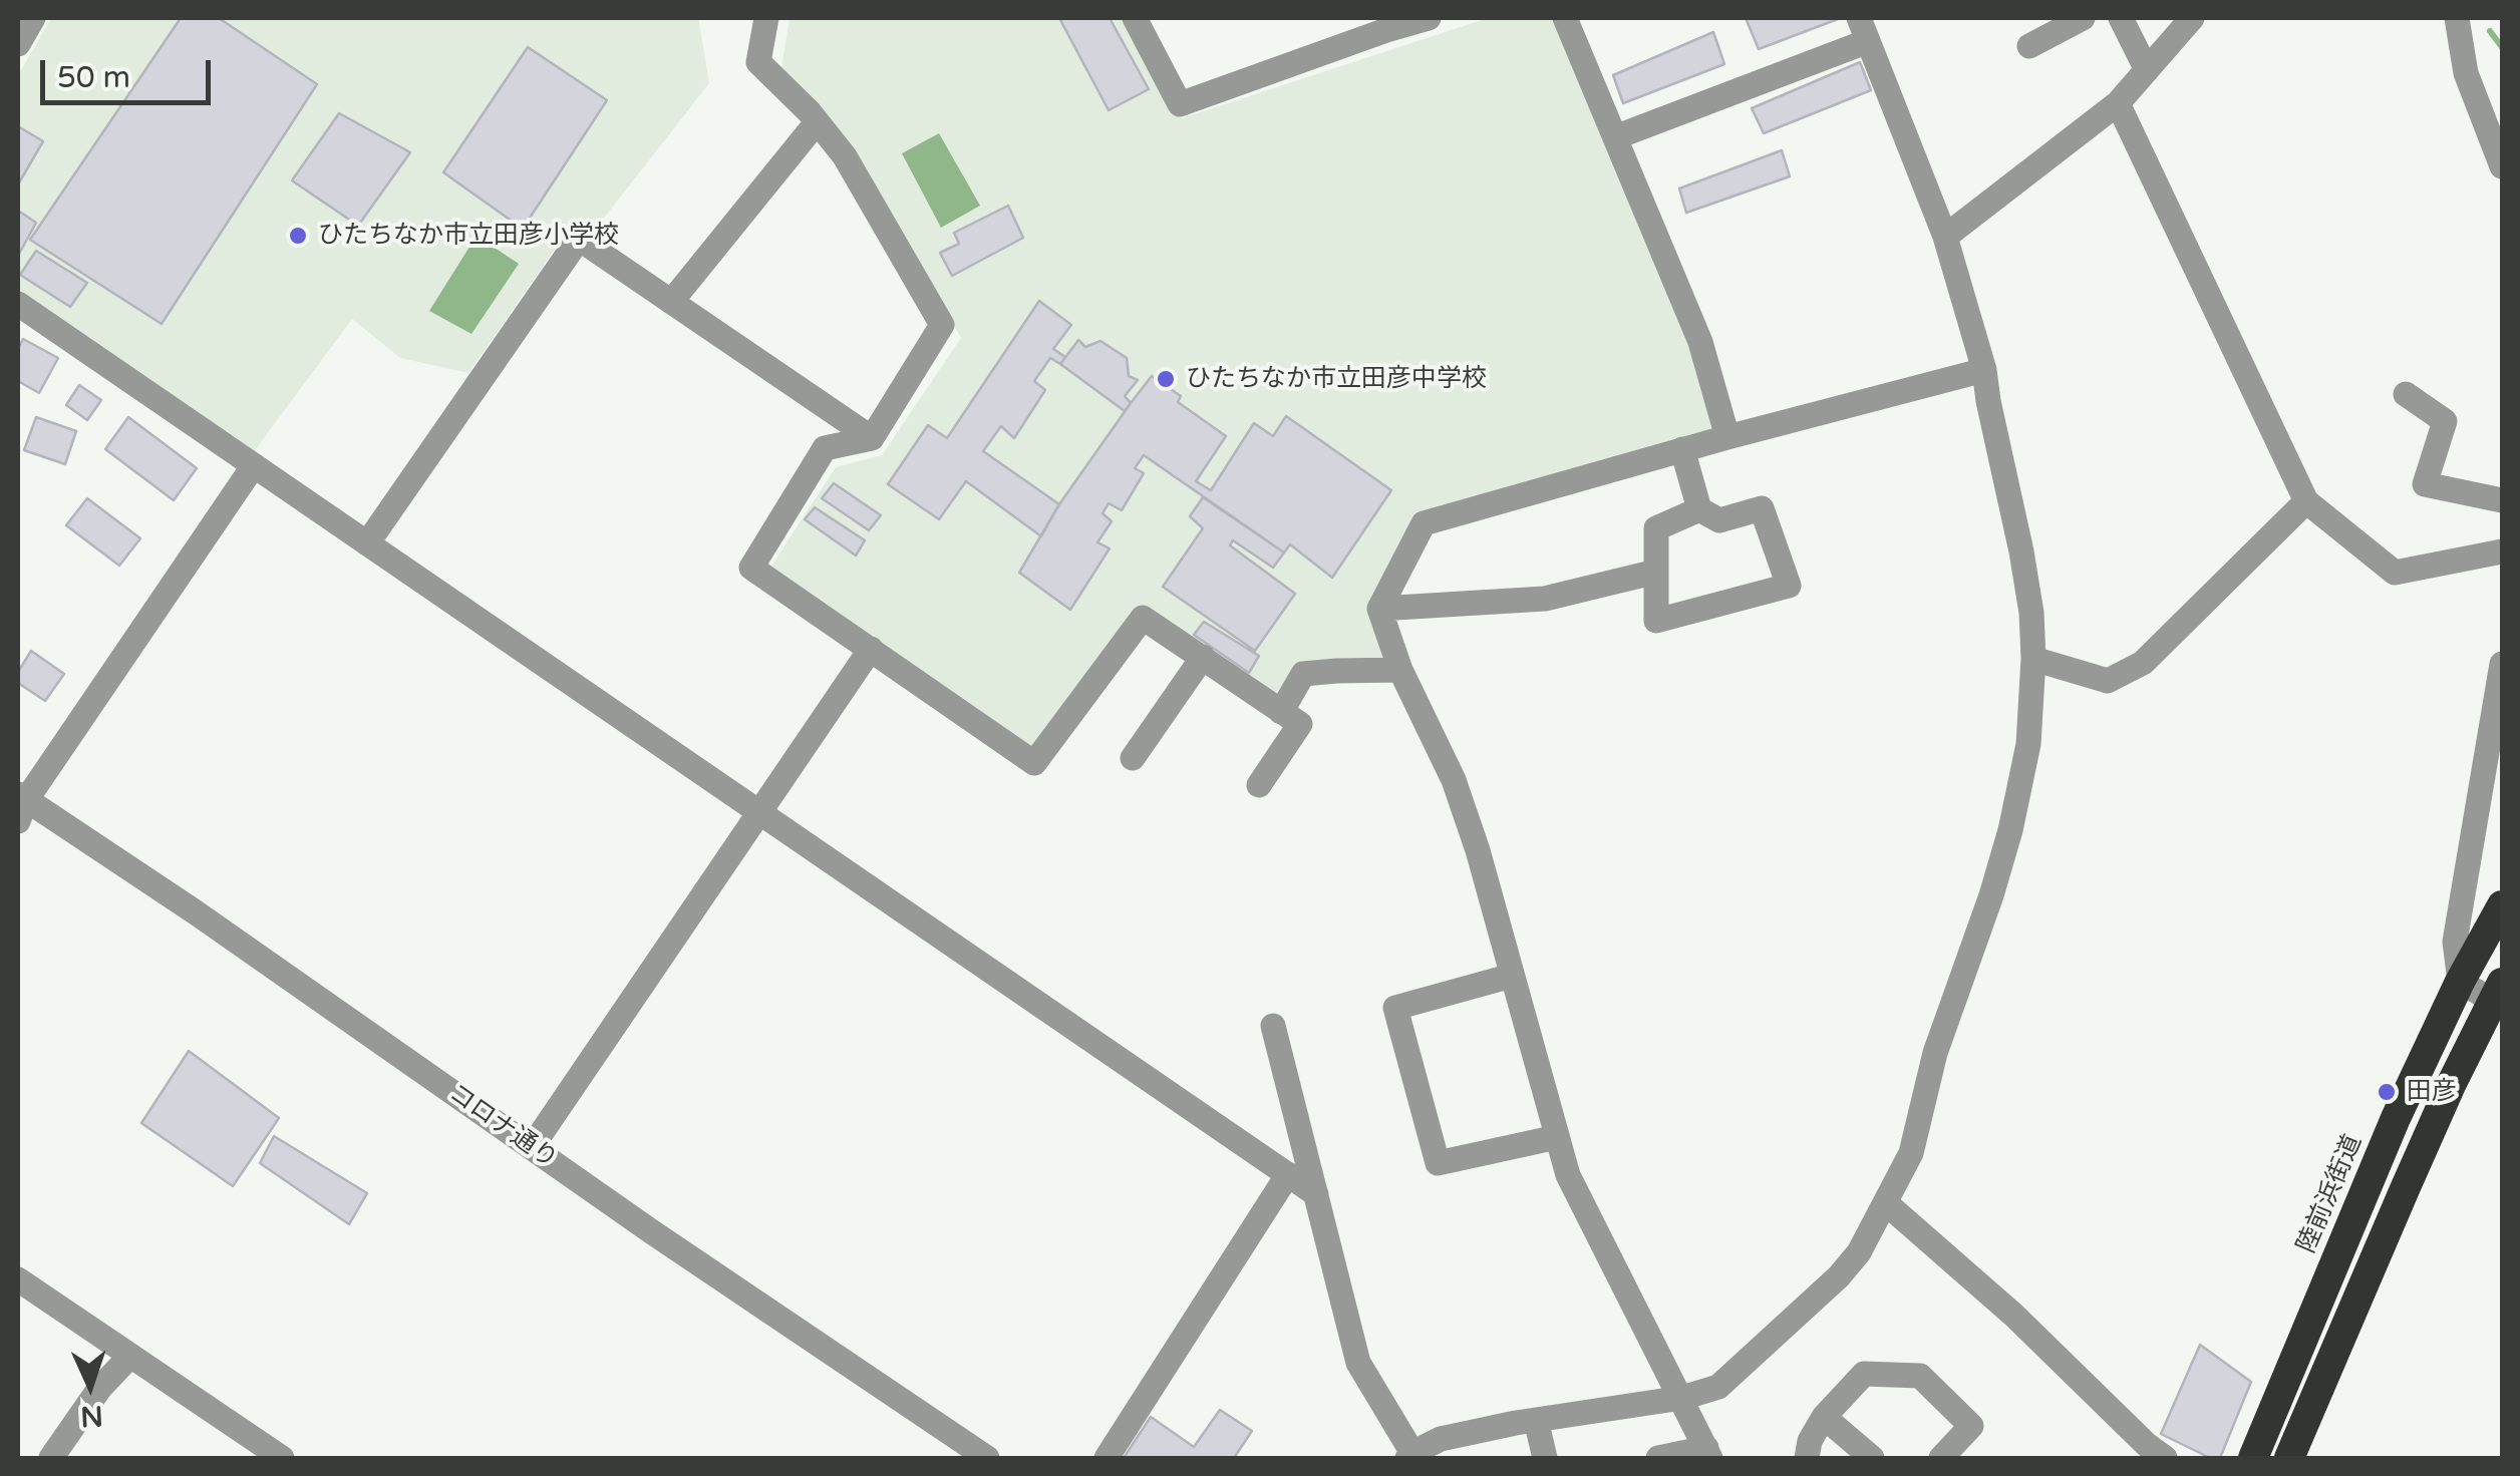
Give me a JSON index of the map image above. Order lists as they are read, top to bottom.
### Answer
{
  "streets": {
    "highway": ["陸前浜街道"],
    "street": ["コロナ通り"]
  },
  "places": ["ひたちなか市立田彦小学校", "ひたちなか市立田彦中学校", "田彦"],
  "scale_bar": "50 m",
  "north": "bottom"
}
